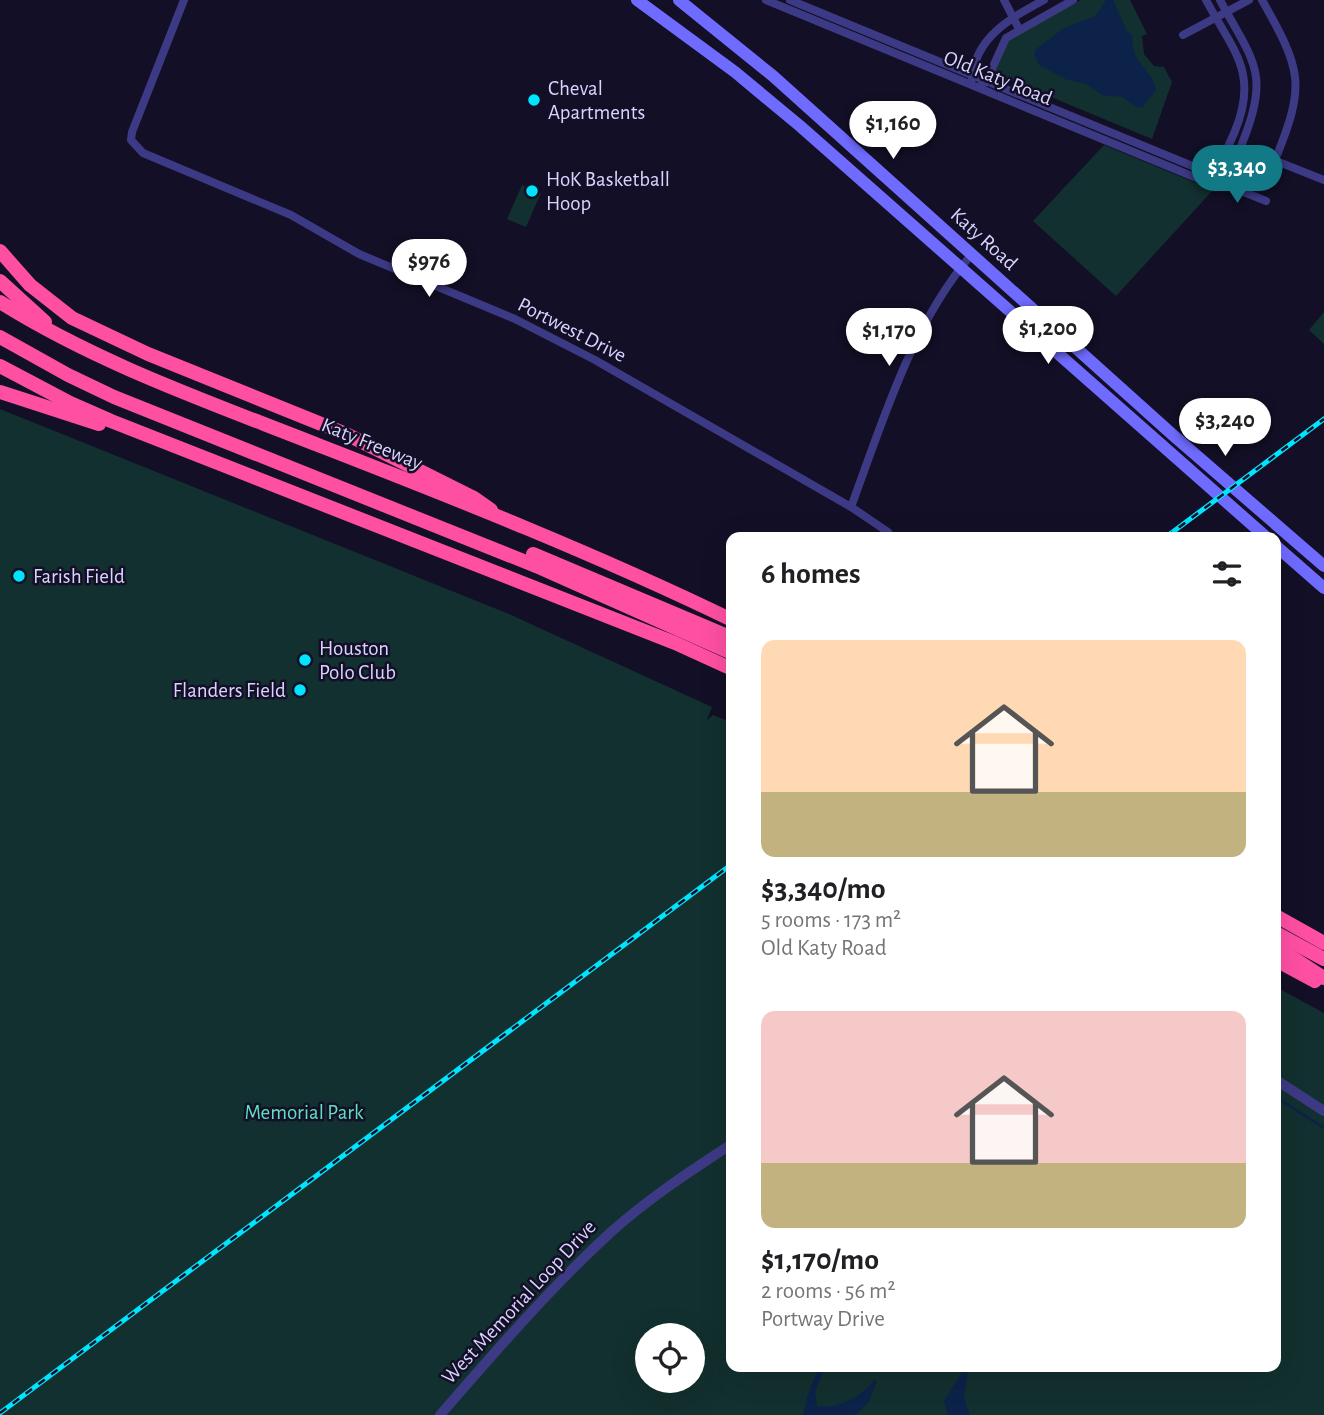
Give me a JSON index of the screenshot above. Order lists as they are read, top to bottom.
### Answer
{
  "streets": {
    "highway": ["Katy Freeway"],
    "main road": ["Katy Road"],
    "street": ["Old Katy Road", "Portwest Drive", "West Memorial Loop Drive"]
  },
  "parks": ["Memorial Park"],
  "places": [
    "Cheval Apartments",
    "HoK Basketball Hoop",
    "Farish Field",
    "Houston Polo Club",
    "Flanders Field"
  ],
  "page": {
    "price": [
      "$1,160",
      "$3,340",
      "$976",
      "$1,200",
      "$1,170",
      "$3,240"
    ],
    "heading": "6 homes",
    "list": [
      {
        "name": "$3,340/mo",
        "note": "5 rooms · 173 m² · Old Katy Road"
      },
      {
        "name": "$1,170/mo",
        "note": "2 rooms · 56 m² · Portway Drive"
      }
    ]
  }
}
